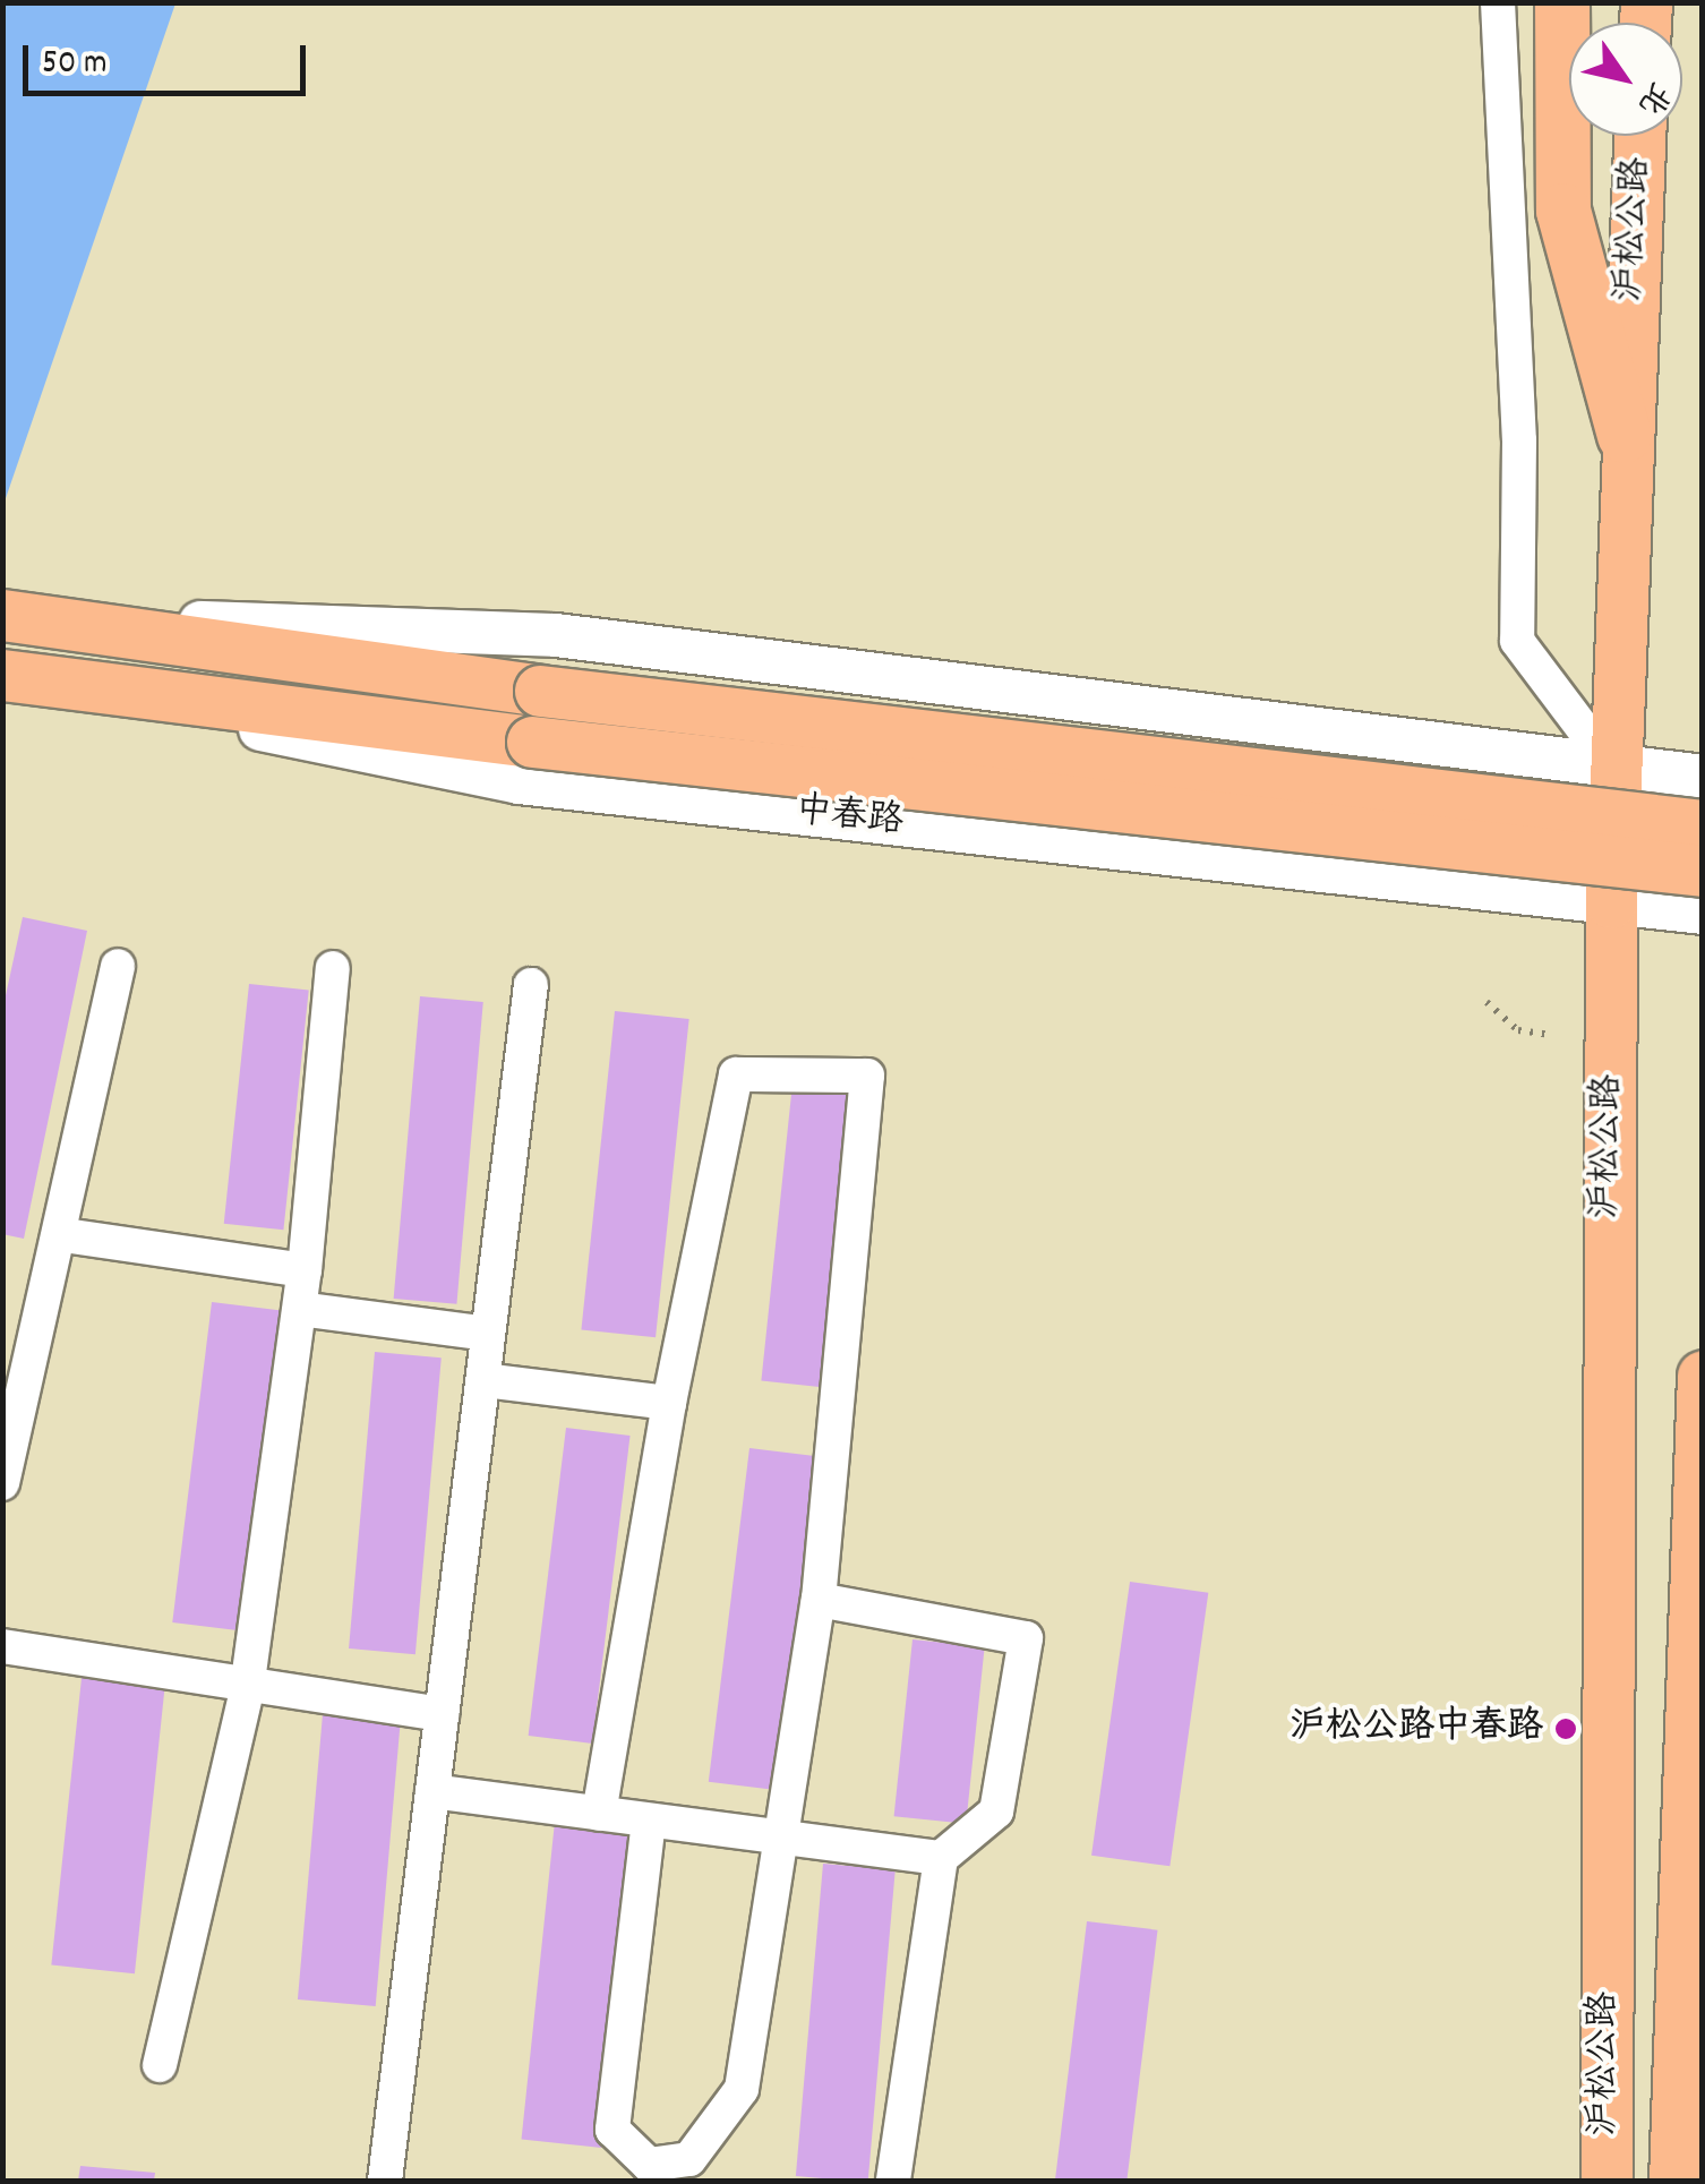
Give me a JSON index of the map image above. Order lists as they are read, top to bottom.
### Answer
{
  "streets": {
    "main road": ["沪松公路", "中春路"]
  },
  "crossings": [
    ["沪松公路", "中春路"]
  ],
  "places": ["沪松公路中春路"],
  "scale_bar": "50 m",
  "north": "bottom right"
}
